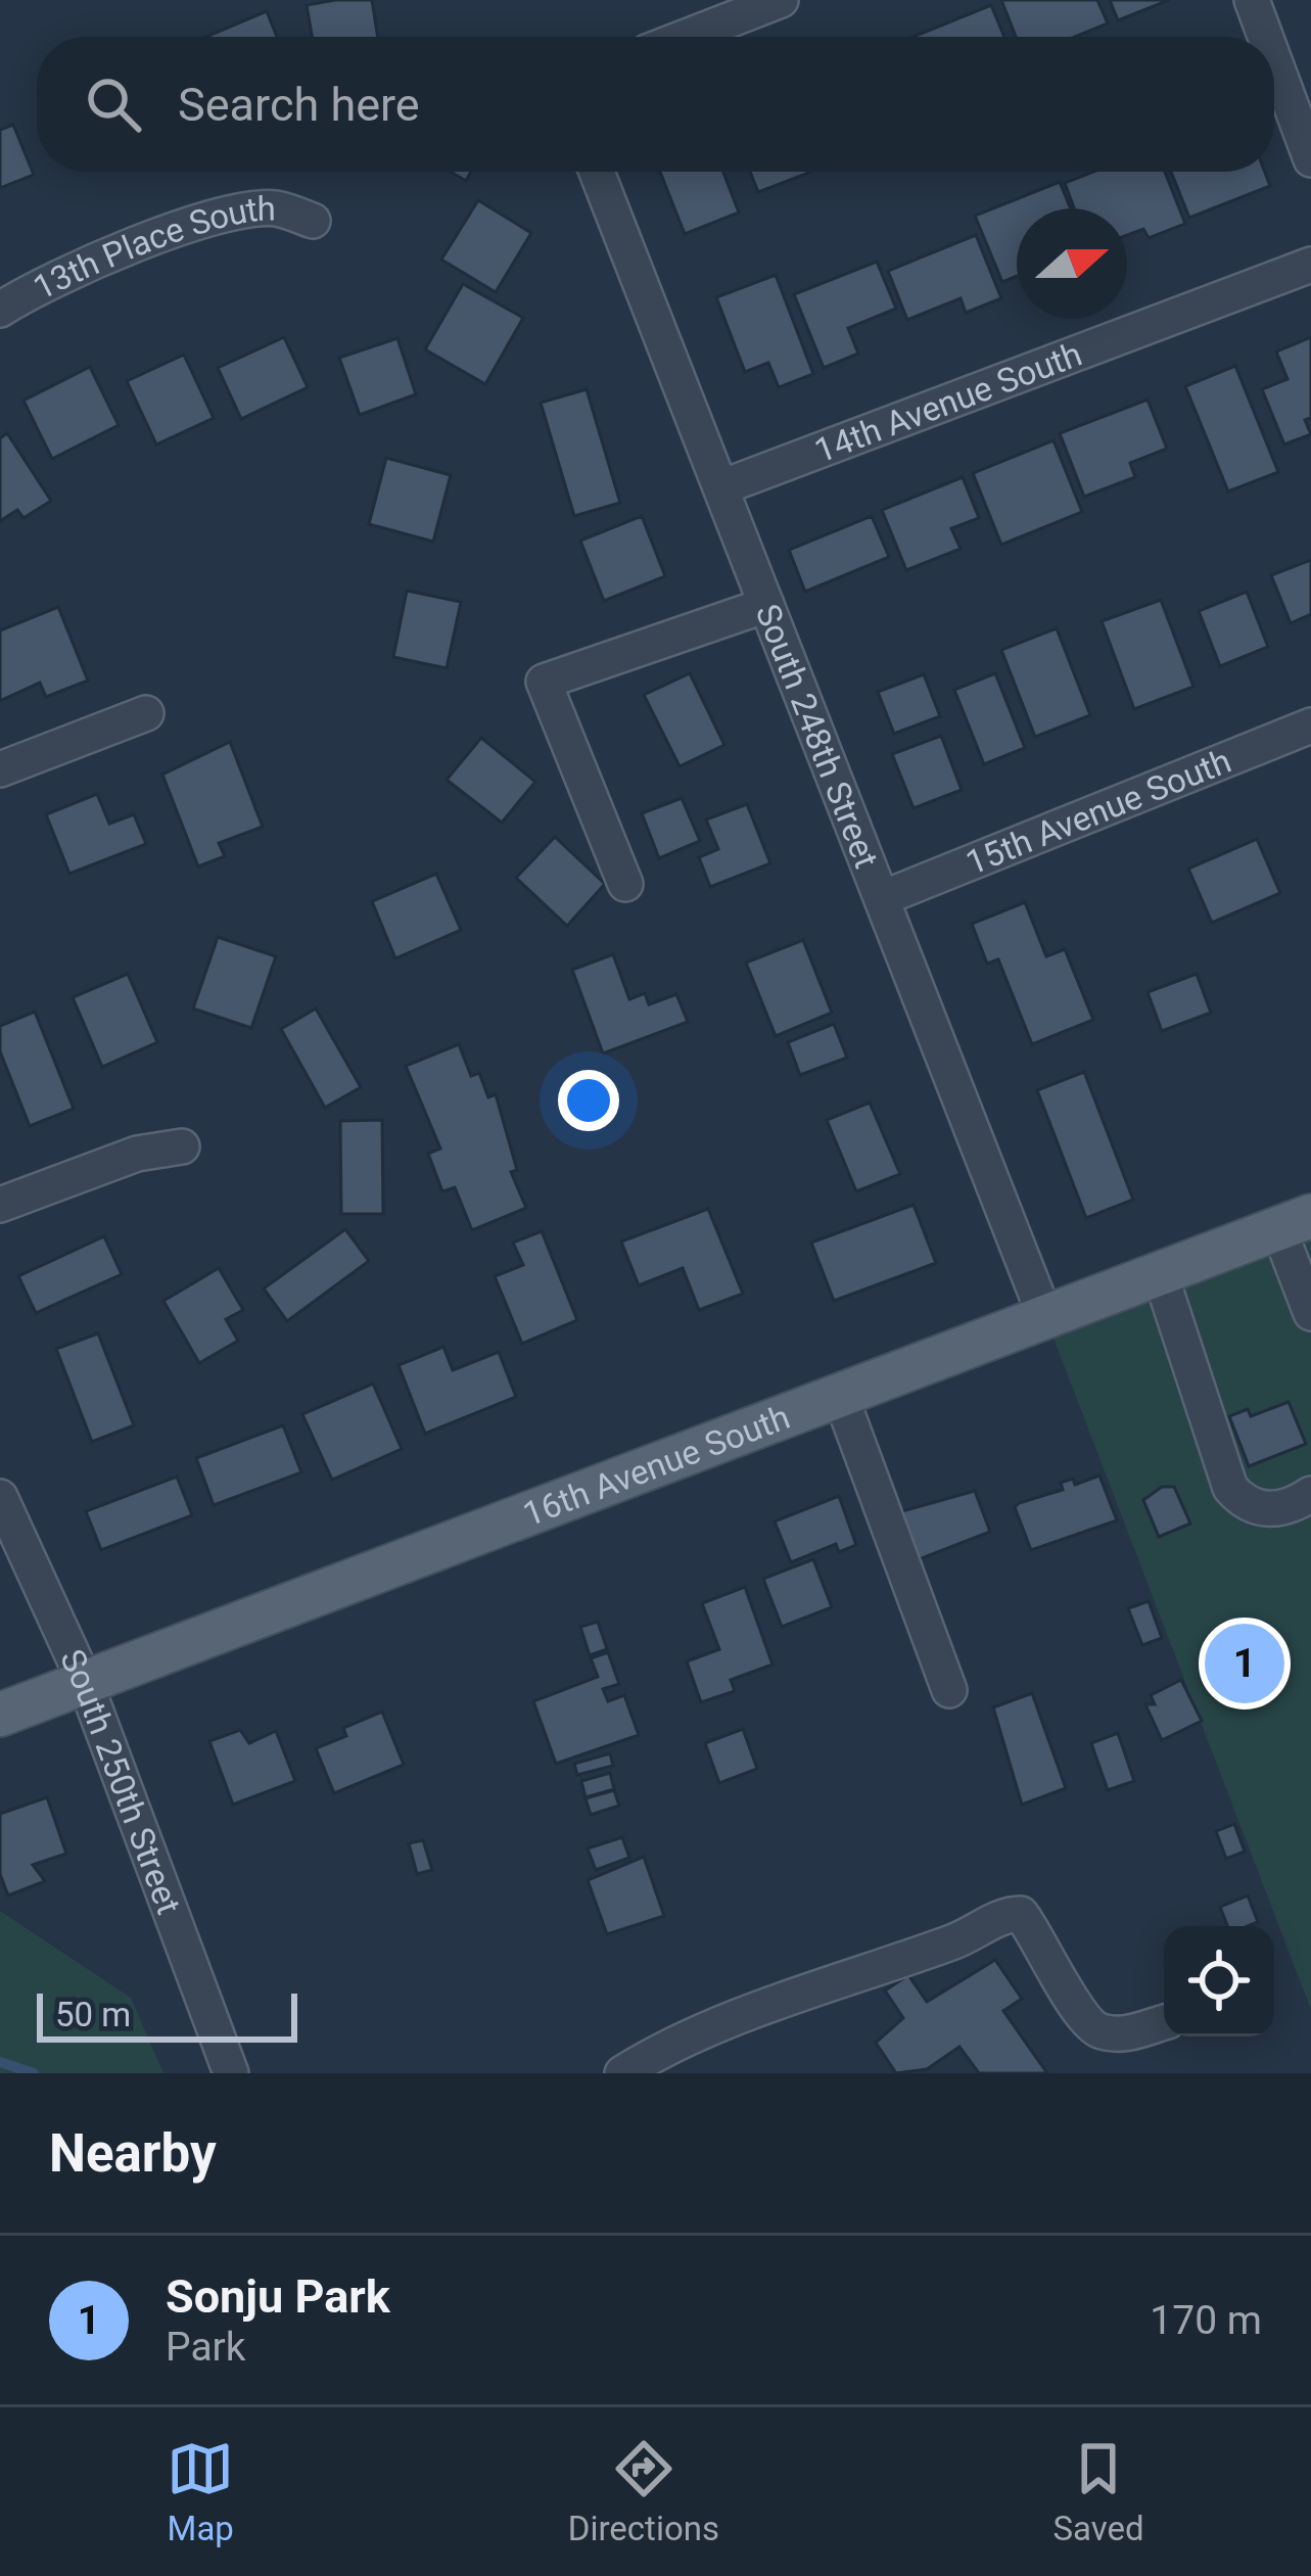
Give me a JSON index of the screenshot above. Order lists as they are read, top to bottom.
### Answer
{
  "streets": {
    "main road": ["16th Avenue South"],
    "street": [
      "13th Place South",
      "14th Avenue South",
      "South 248th Street",
      "15th Avenue South",
      "South 250th Street"
    ]
  },
  "crossings": [
    ["14th Avenue South", "South 248th Street"],
    ["South 248th Street", "15th Avenue South"],
    ["South 248th Street", "16th Avenue South"],
    ["16th Avenue South", "South 250th Street"]
  ],
  "scale_bar": "50 m",
  "north": "right",
  "page": {
    "search": "Search here",
    "pins": "1",
    "scale": "50 m",
    "heading": "Nearby",
    "list": [
      {
        "mark": "1",
        "name": "Sonju Park",
        "note": "Park",
        "value": "170 m"
      }
    ],
    "nav": ["Map", "Directions", "Saved"]
  }
}
